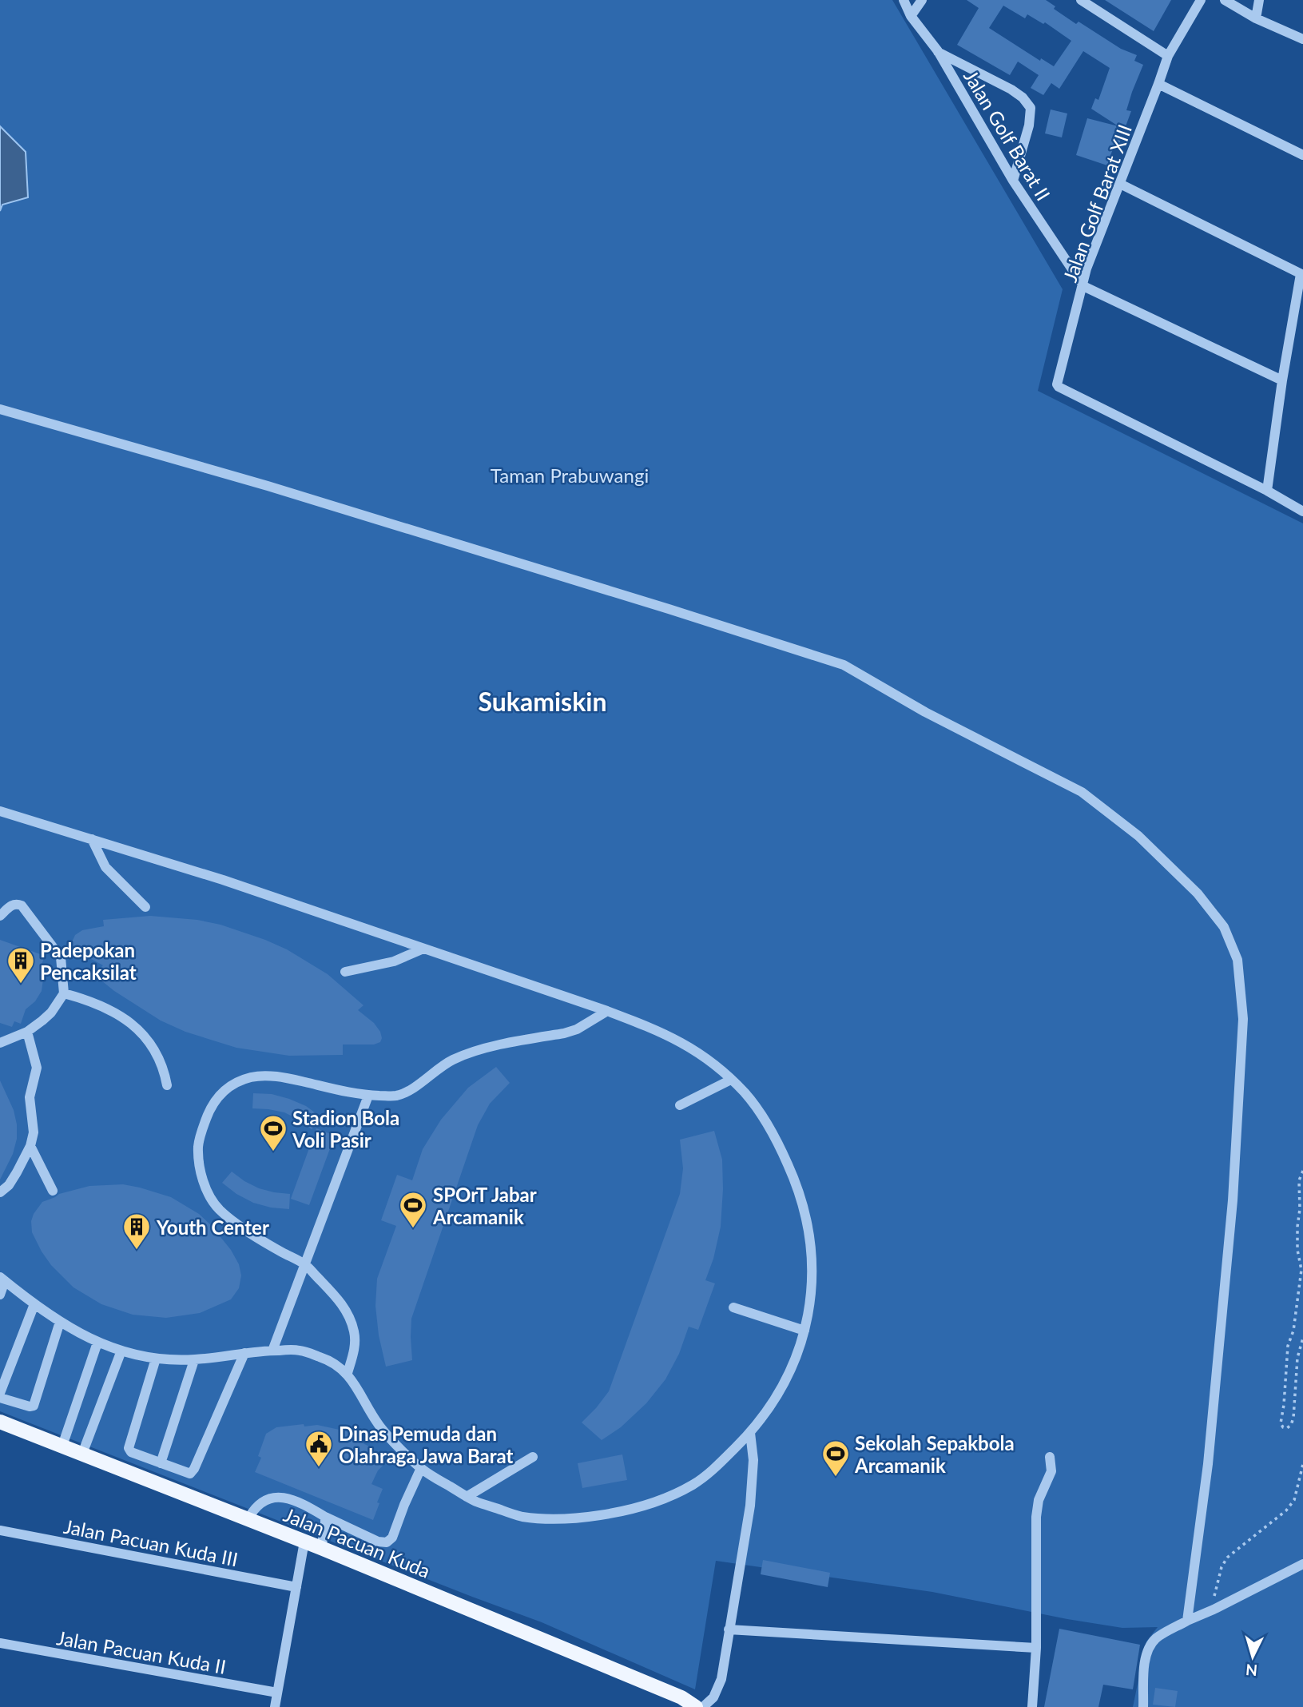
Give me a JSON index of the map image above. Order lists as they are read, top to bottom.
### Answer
{
  "streets": {
    "main road": ["Jalan Pacuan Kuda"],
    "street": [
      "Jalan Golf Barat II",
      "Jalan Golf Barat XIII",
      "Jalan Pacuan Kuda III",
      "Jalan Pacuan Kuda II"
    ]
  },
  "crossings": [
    ["Jalan Golf Barat II", "Jalan Golf Barat XIII"]
  ],
  "districts": ["Sukamiskin"],
  "parks": ["Taman Prabuwangi"],
  "places": {
    "building": ["Padepokan Pencaksilat", "Youth Center"],
    "sports": ["Stadion Bola Voli Pasir", "SPOrT Jabar Arcamanik", "Sekolah Sepakbola Arcamanik"],
    "public building": ["Dinas Pemuda dan Olahraga Jawa Barat"]
  },
  "north": "bottom"
}
